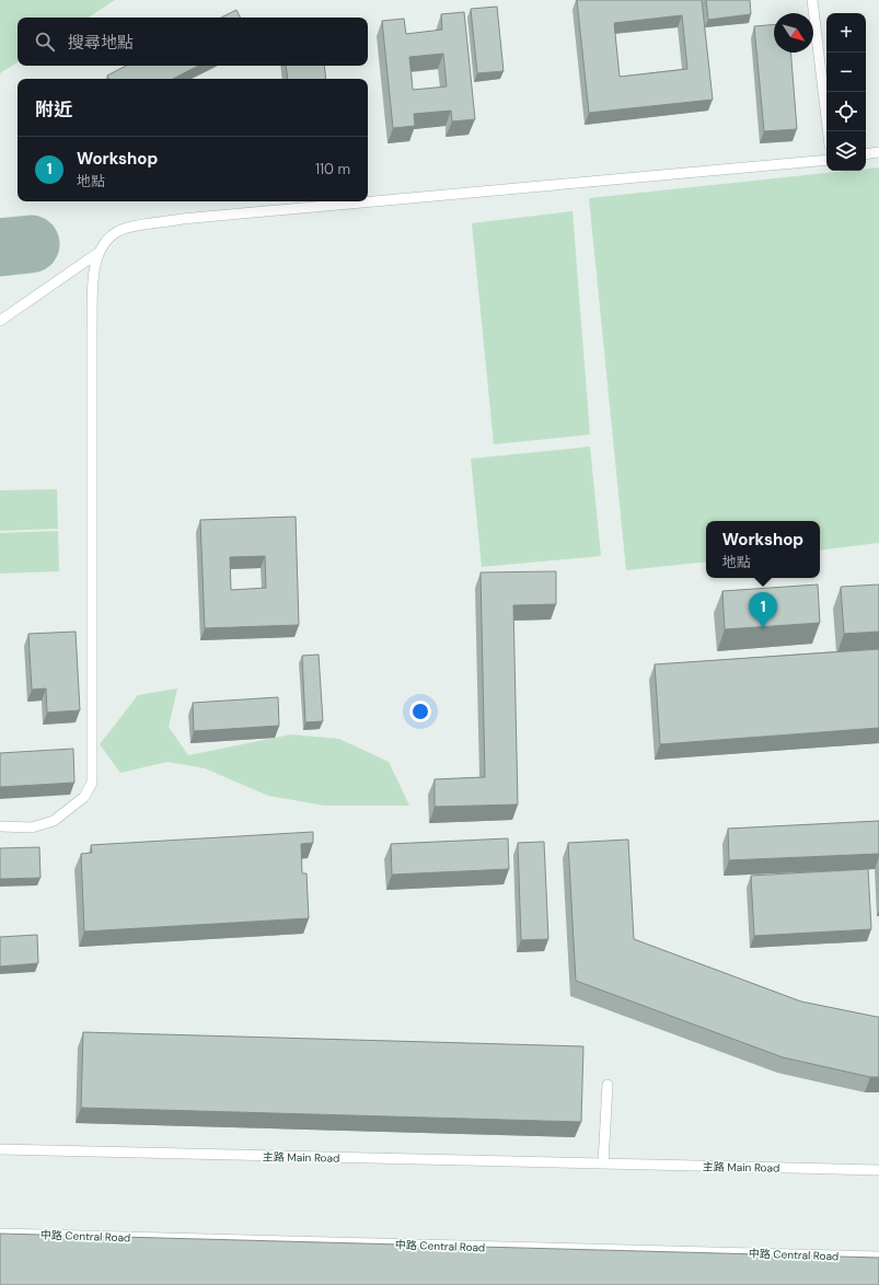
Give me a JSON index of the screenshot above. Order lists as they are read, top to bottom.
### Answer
{
  "streets": {
    "lane": ["主路 Main Road", "中路 Central Road"]
  },
  "north": "bottom right",
  "page": {
    "map_buttons": ["+", "−"],
    "search": "搜尋地點",
    "heading": "附近",
    "list": [
      {
        "mark": "1",
        "name": "Workshop",
        "note": "地點",
        "value": "110 m"
      }
    ],
    "popup": ["Workshop", "地點"],
    "pins": "1"
  }
}
